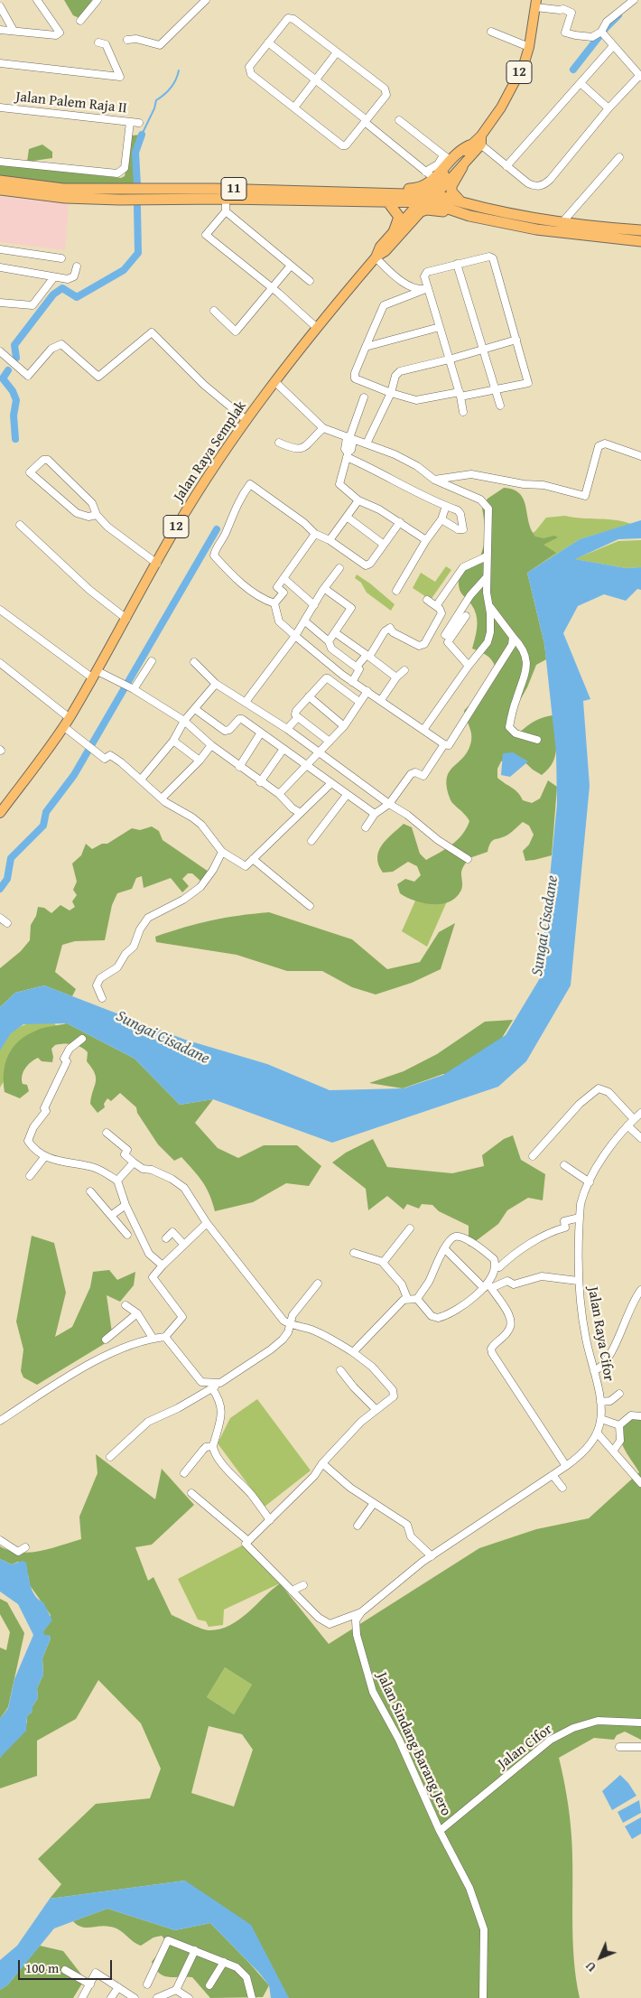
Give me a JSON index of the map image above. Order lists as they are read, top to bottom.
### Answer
{
  "streets": {
    "highway": ["12", "11"],
    "main road": ["Jalan Raya Semplak"],
    "street": [
      "Jalan Palem Raja II",
      "Jalan Raya Cifor",
      "Jalan Sindang Barang Jero",
      "Jalan Cifor"
    ]
  },
  "crossings": [
    ["12", "11"],
    ["12", "Jalan Raya Semplak"],
    ["11", "Jalan Raya Semplak"],
    ["Jalan Raya Cifor", "Jalan Sindang Barang Jero"],
    ["Jalan Sindang Barang Jero", "Jalan Cifor"]
  ],
  "water": ["Sungai Cisadane"],
  "scale_bar": "100 m",
  "north": "bottom left"
}
